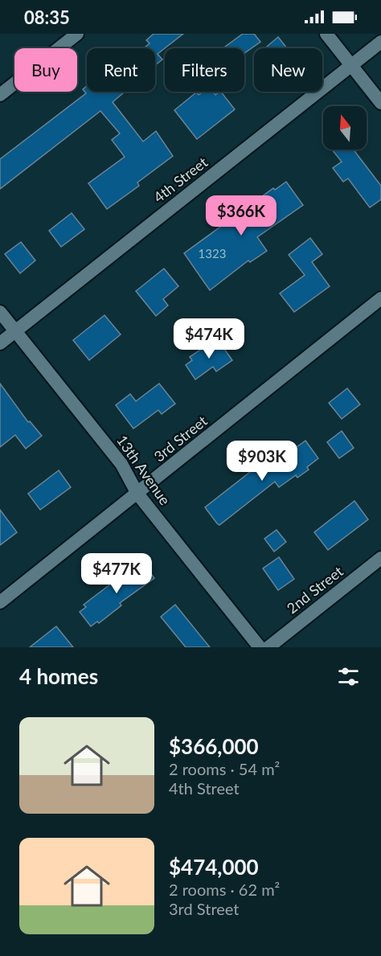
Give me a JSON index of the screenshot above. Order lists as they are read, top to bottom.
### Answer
{
  "streets": {
    "street": [
      "4th Street",
      "3rd Street",
      "13th Avenue",
      "2nd Street"
    ]
  },
  "crossings": [
    ["4th Street", "13th Avenue"],
    ["3rd Street", "13th Avenue"]
  ],
  "house_numbers": ["1323"],
  "north": "top",
  "page": {
    "status": "08:35",
    "chip": [
      "Buy",
      "Rent",
      "Filters",
      "New"
    ],
    "price": [
      "$366K",
      "$474K",
      "$903K",
      "$477K"
    ],
    "heading": "4 homes",
    "list": [
      {
        "name": "$366,000",
        "note": "2 rooms · 54 m² · 4th Street"
      },
      {
        "name": "$474,000",
        "note": "2 rooms · 62 m² · 3rd Street"
      }
    ]
  }
}
